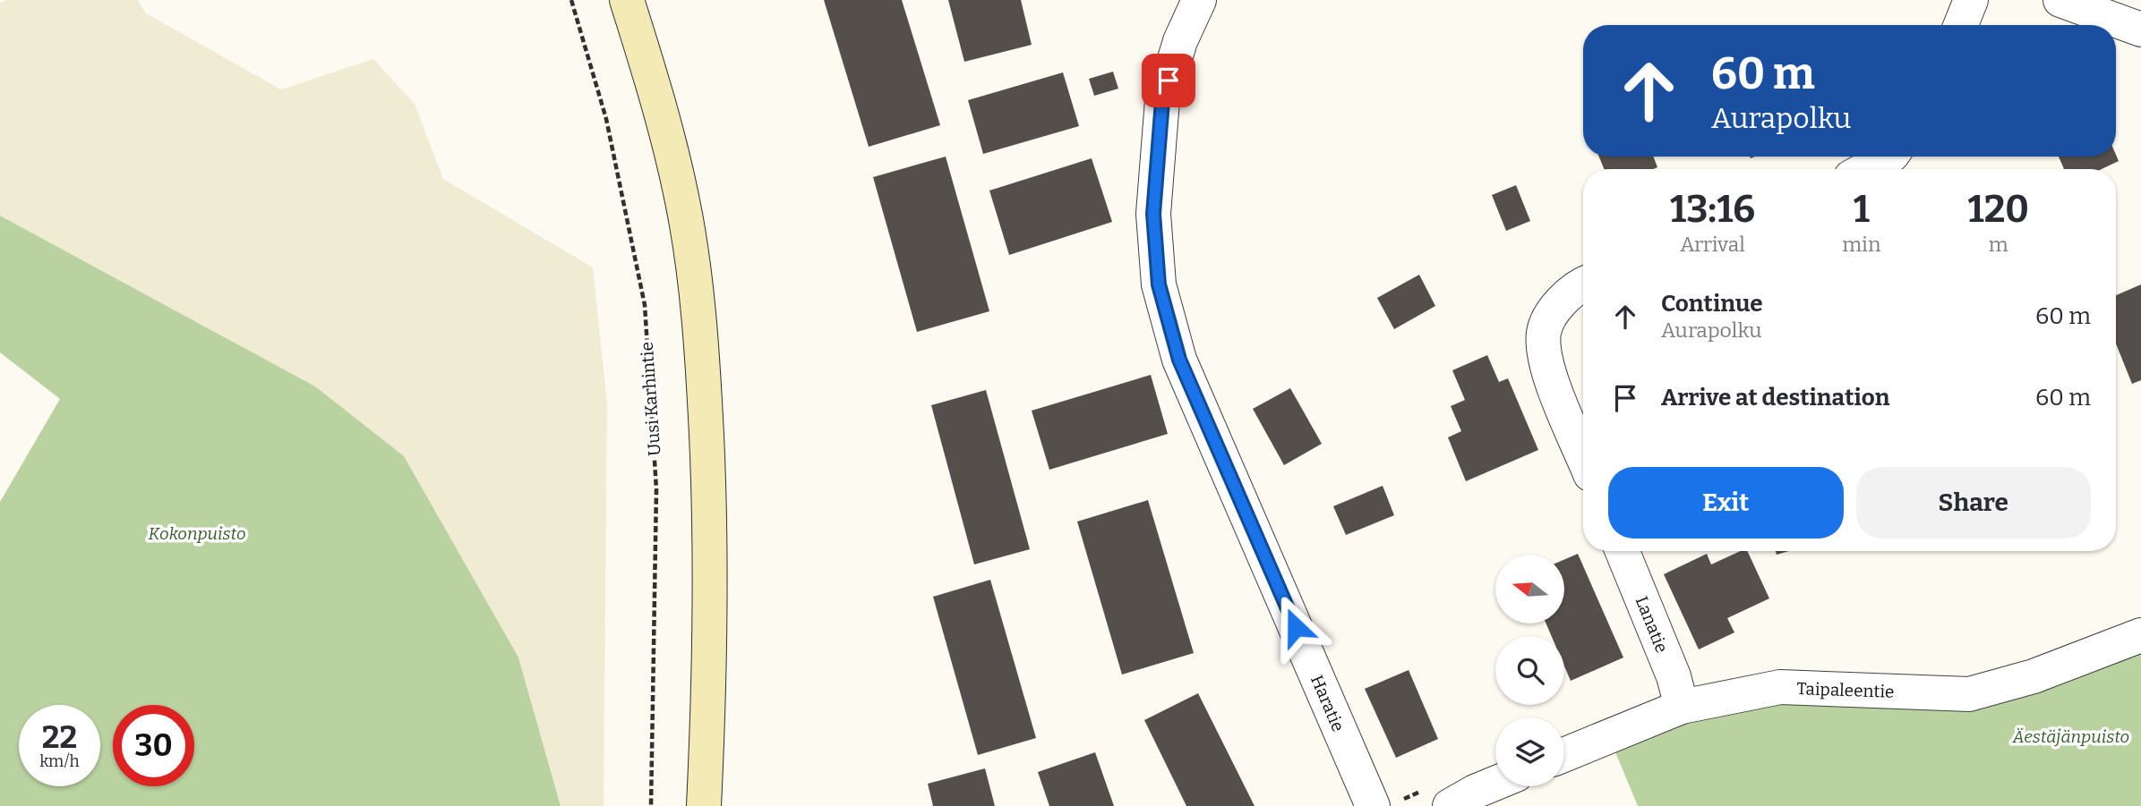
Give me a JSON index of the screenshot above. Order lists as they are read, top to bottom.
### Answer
{
  "streets": {
    "street": ["Lanatie", "Taipaleentie", "Haratie"],
    "path": ["Uusi Karhintie"]
  },
  "crossings": [
    ["Lanatie", "Taipaleentie"]
  ],
  "parks": ["Kokonpuisto", "Äestäjänpuisto"],
  "north": "left",
  "page": {
    "turn": ["60 m", "Aurapolku"],
    "eta": [
      "13:16",
      "Arrival",
      "1",
      "min",
      "120",
      "m"
    ],
    "list": [
      {
        "name": "Continue",
        "note": "Aurapolku",
        "value": "60 m"
      },
      {
        "name": "Arrive at destination",
        "value": "60 m"
      }
    ],
    "buttons": ["Exit", "Share"],
    "speed": "22 km/h",
    "limit": "30"
  }
}
